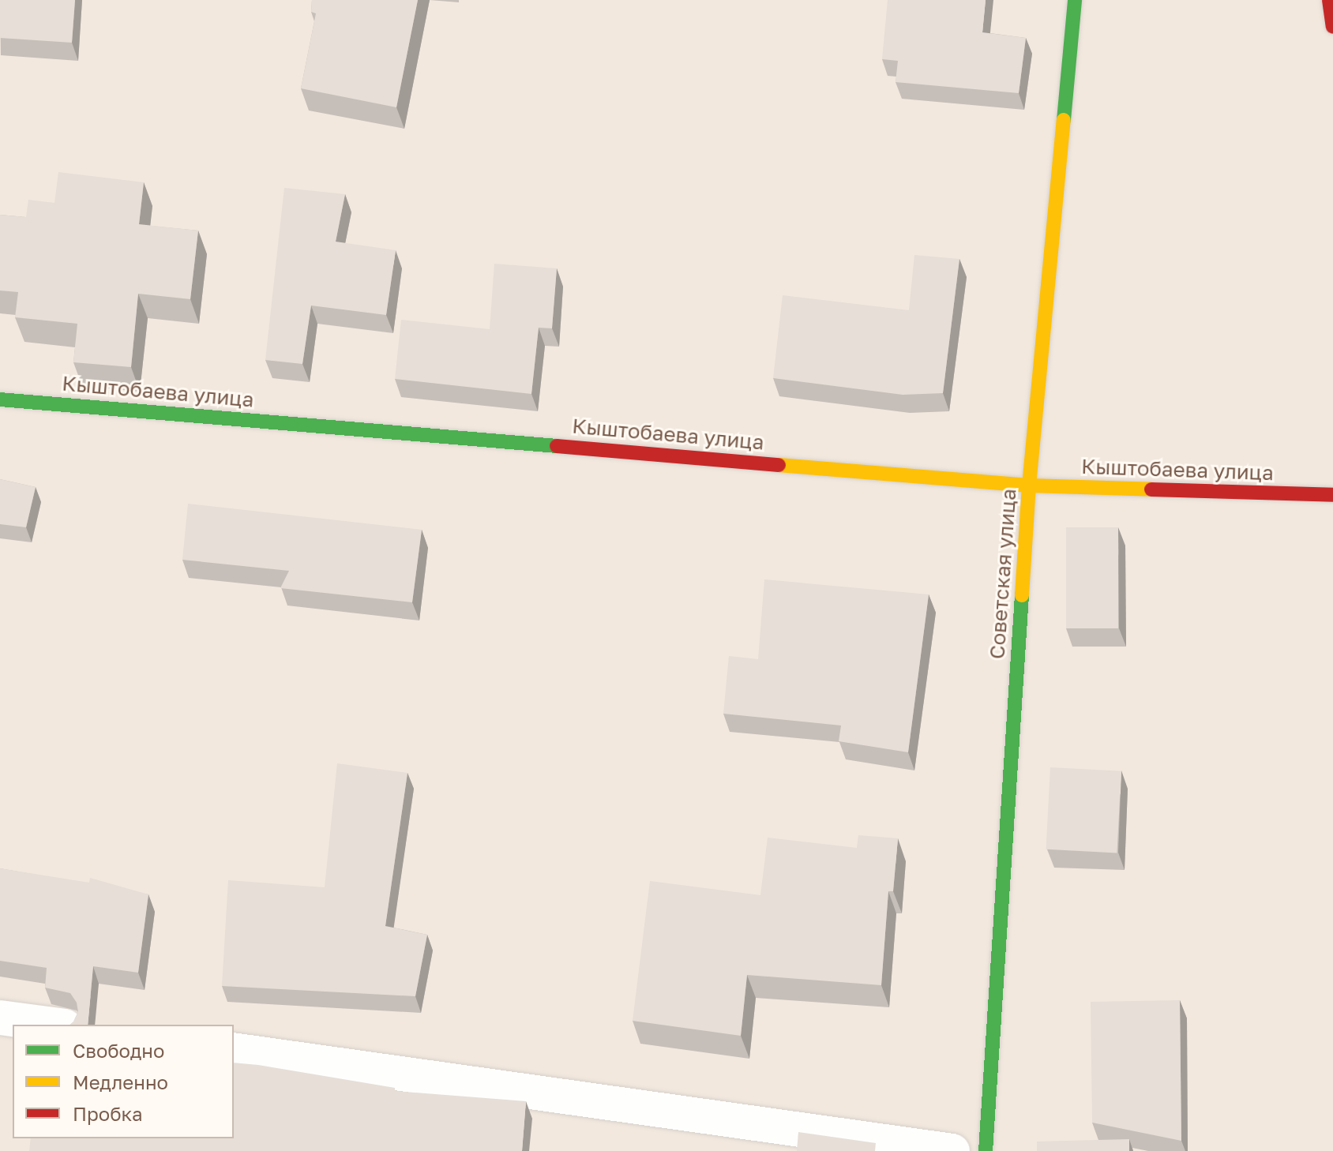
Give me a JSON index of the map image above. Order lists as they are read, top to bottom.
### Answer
{
  "streets": {
    "street": ["Кыштобаева улица", "Советская улица"]
  },
  "crossings": [
    ["Кыштобаева улица", "Советская улица"]
  ],
  "legend": ["Свободно", "Медленно", "Пробка"]
}
